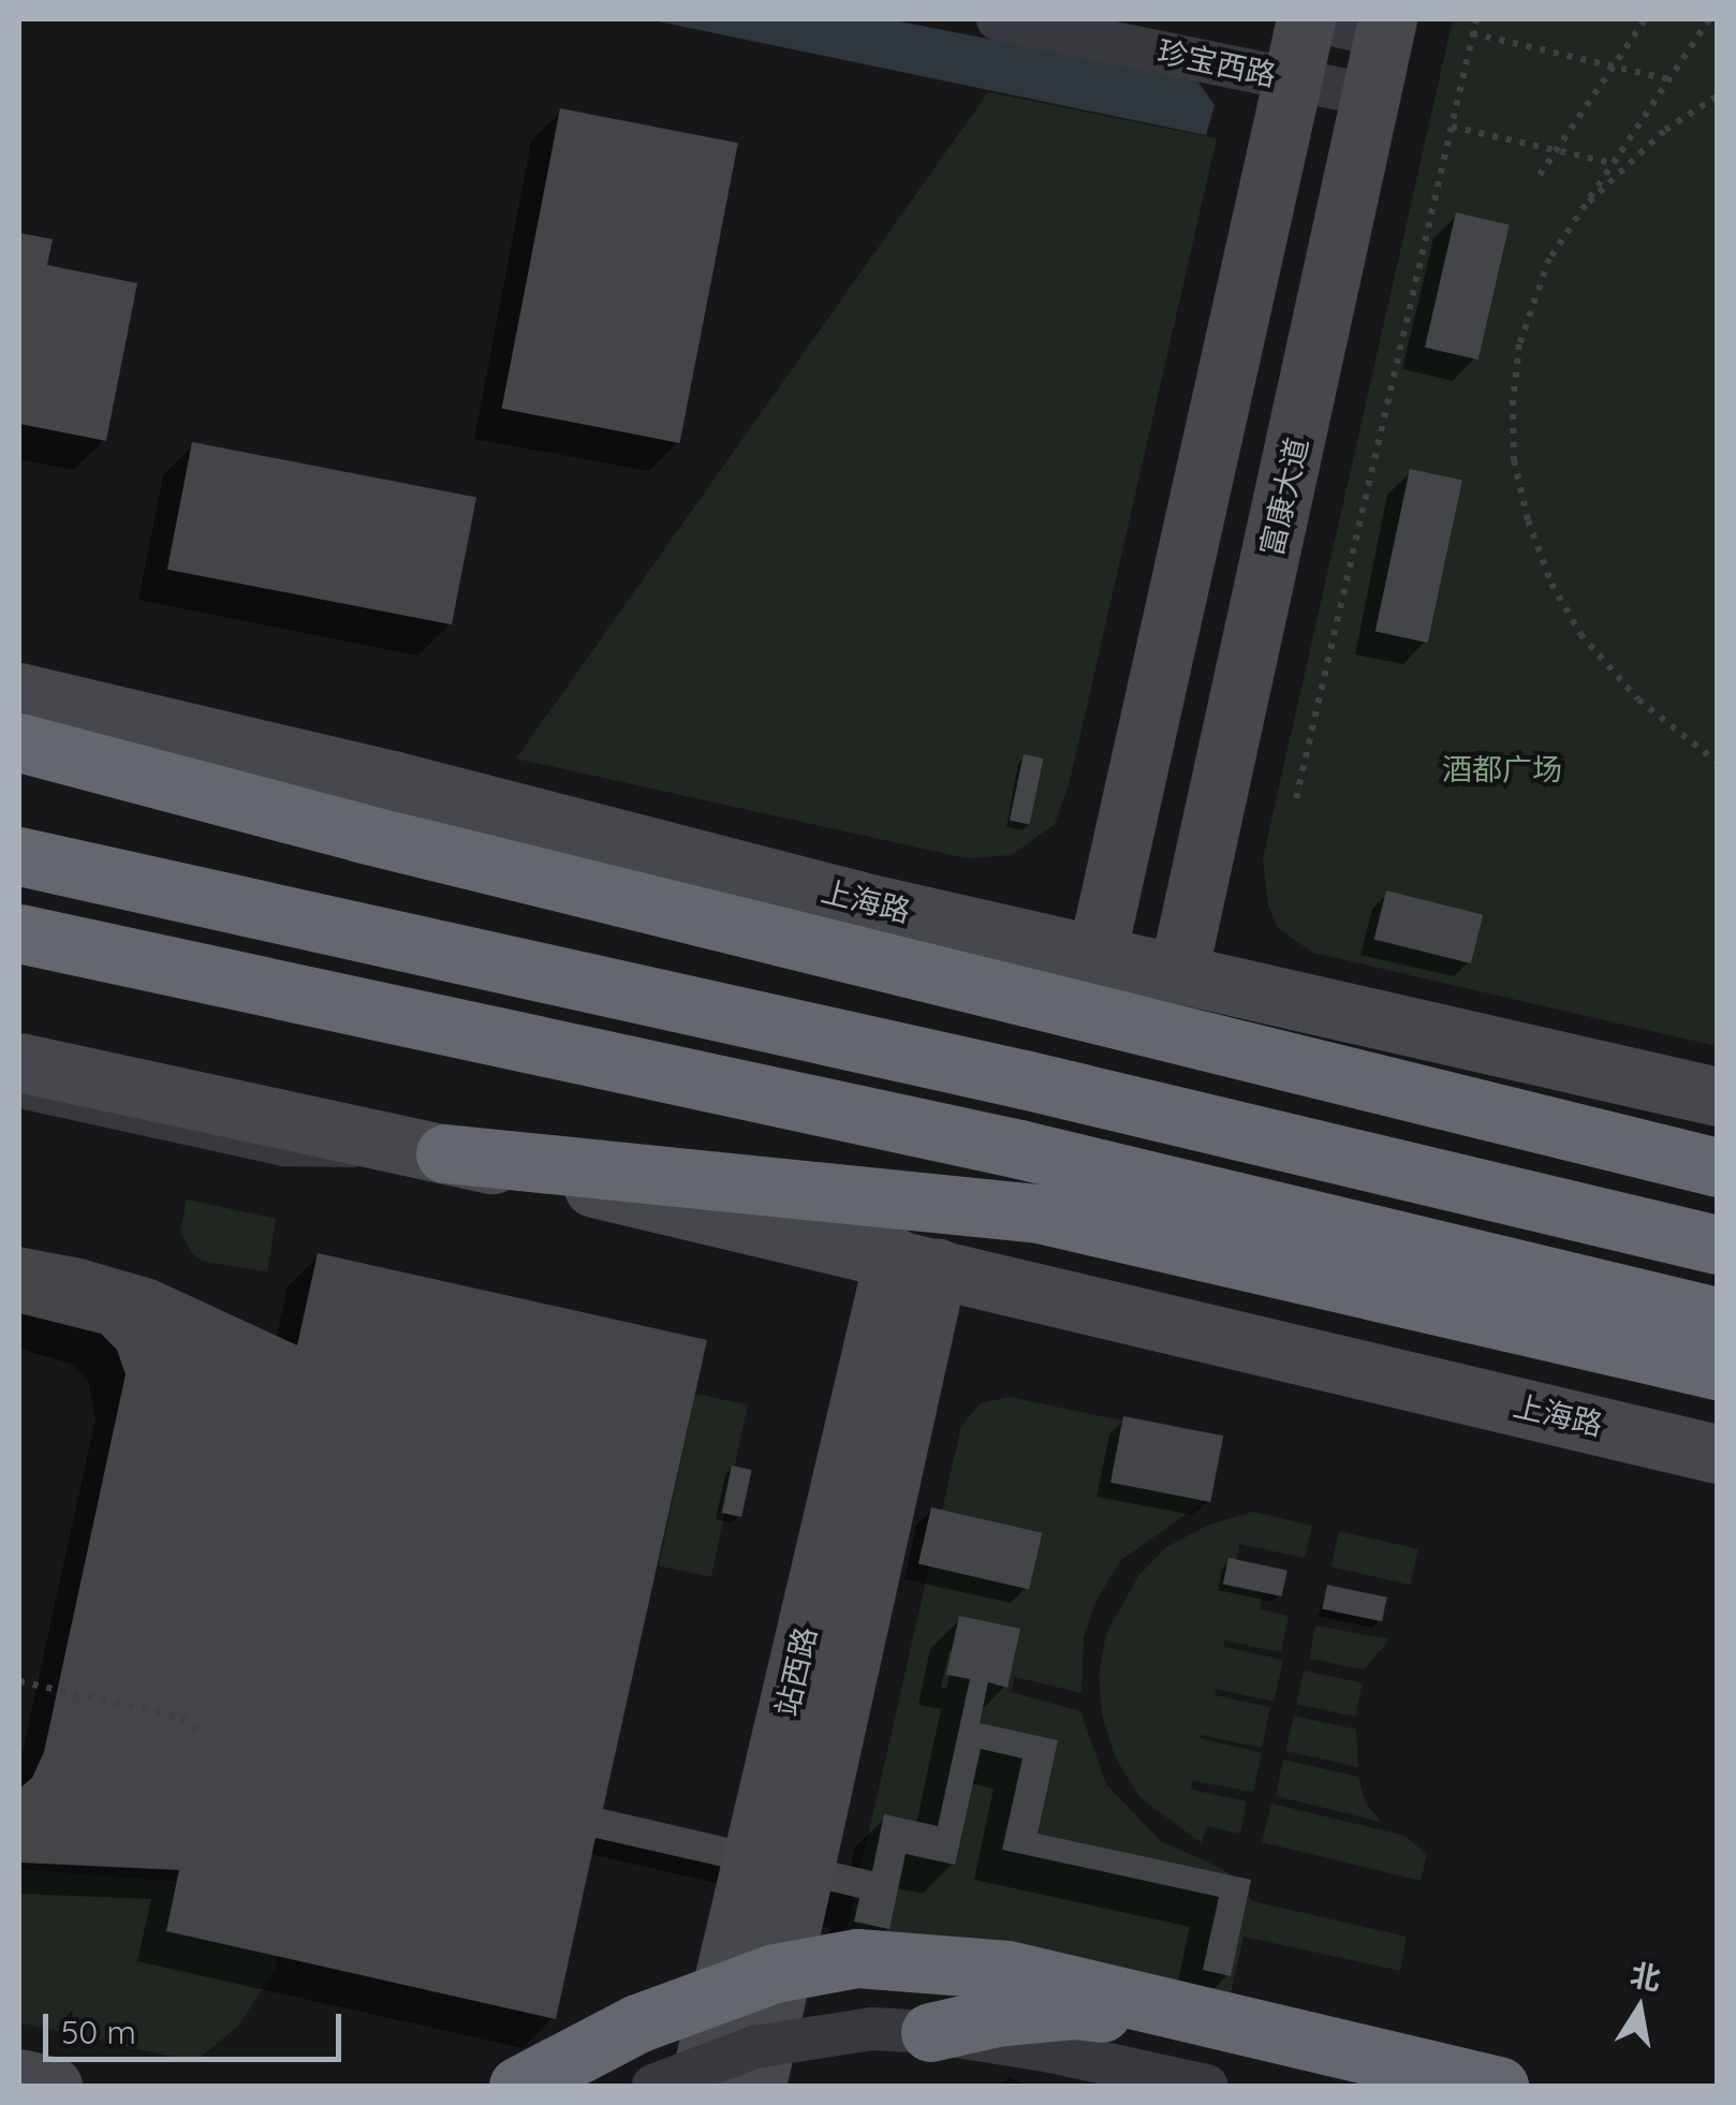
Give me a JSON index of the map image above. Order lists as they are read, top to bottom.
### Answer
{
  "streets": {
    "street": [
      "珍宝西路",
      "富康大道",
      "上海路",
      "站西路"
    ]
  },
  "crossings": [
    ["珍宝西路", "富康大道"],
    ["富康大道", "上海路"],
    ["上海路", "站西路"]
  ],
  "parks": ["酒都广场"],
  "scale_bar": "50 m",
  "north": "top"
}
